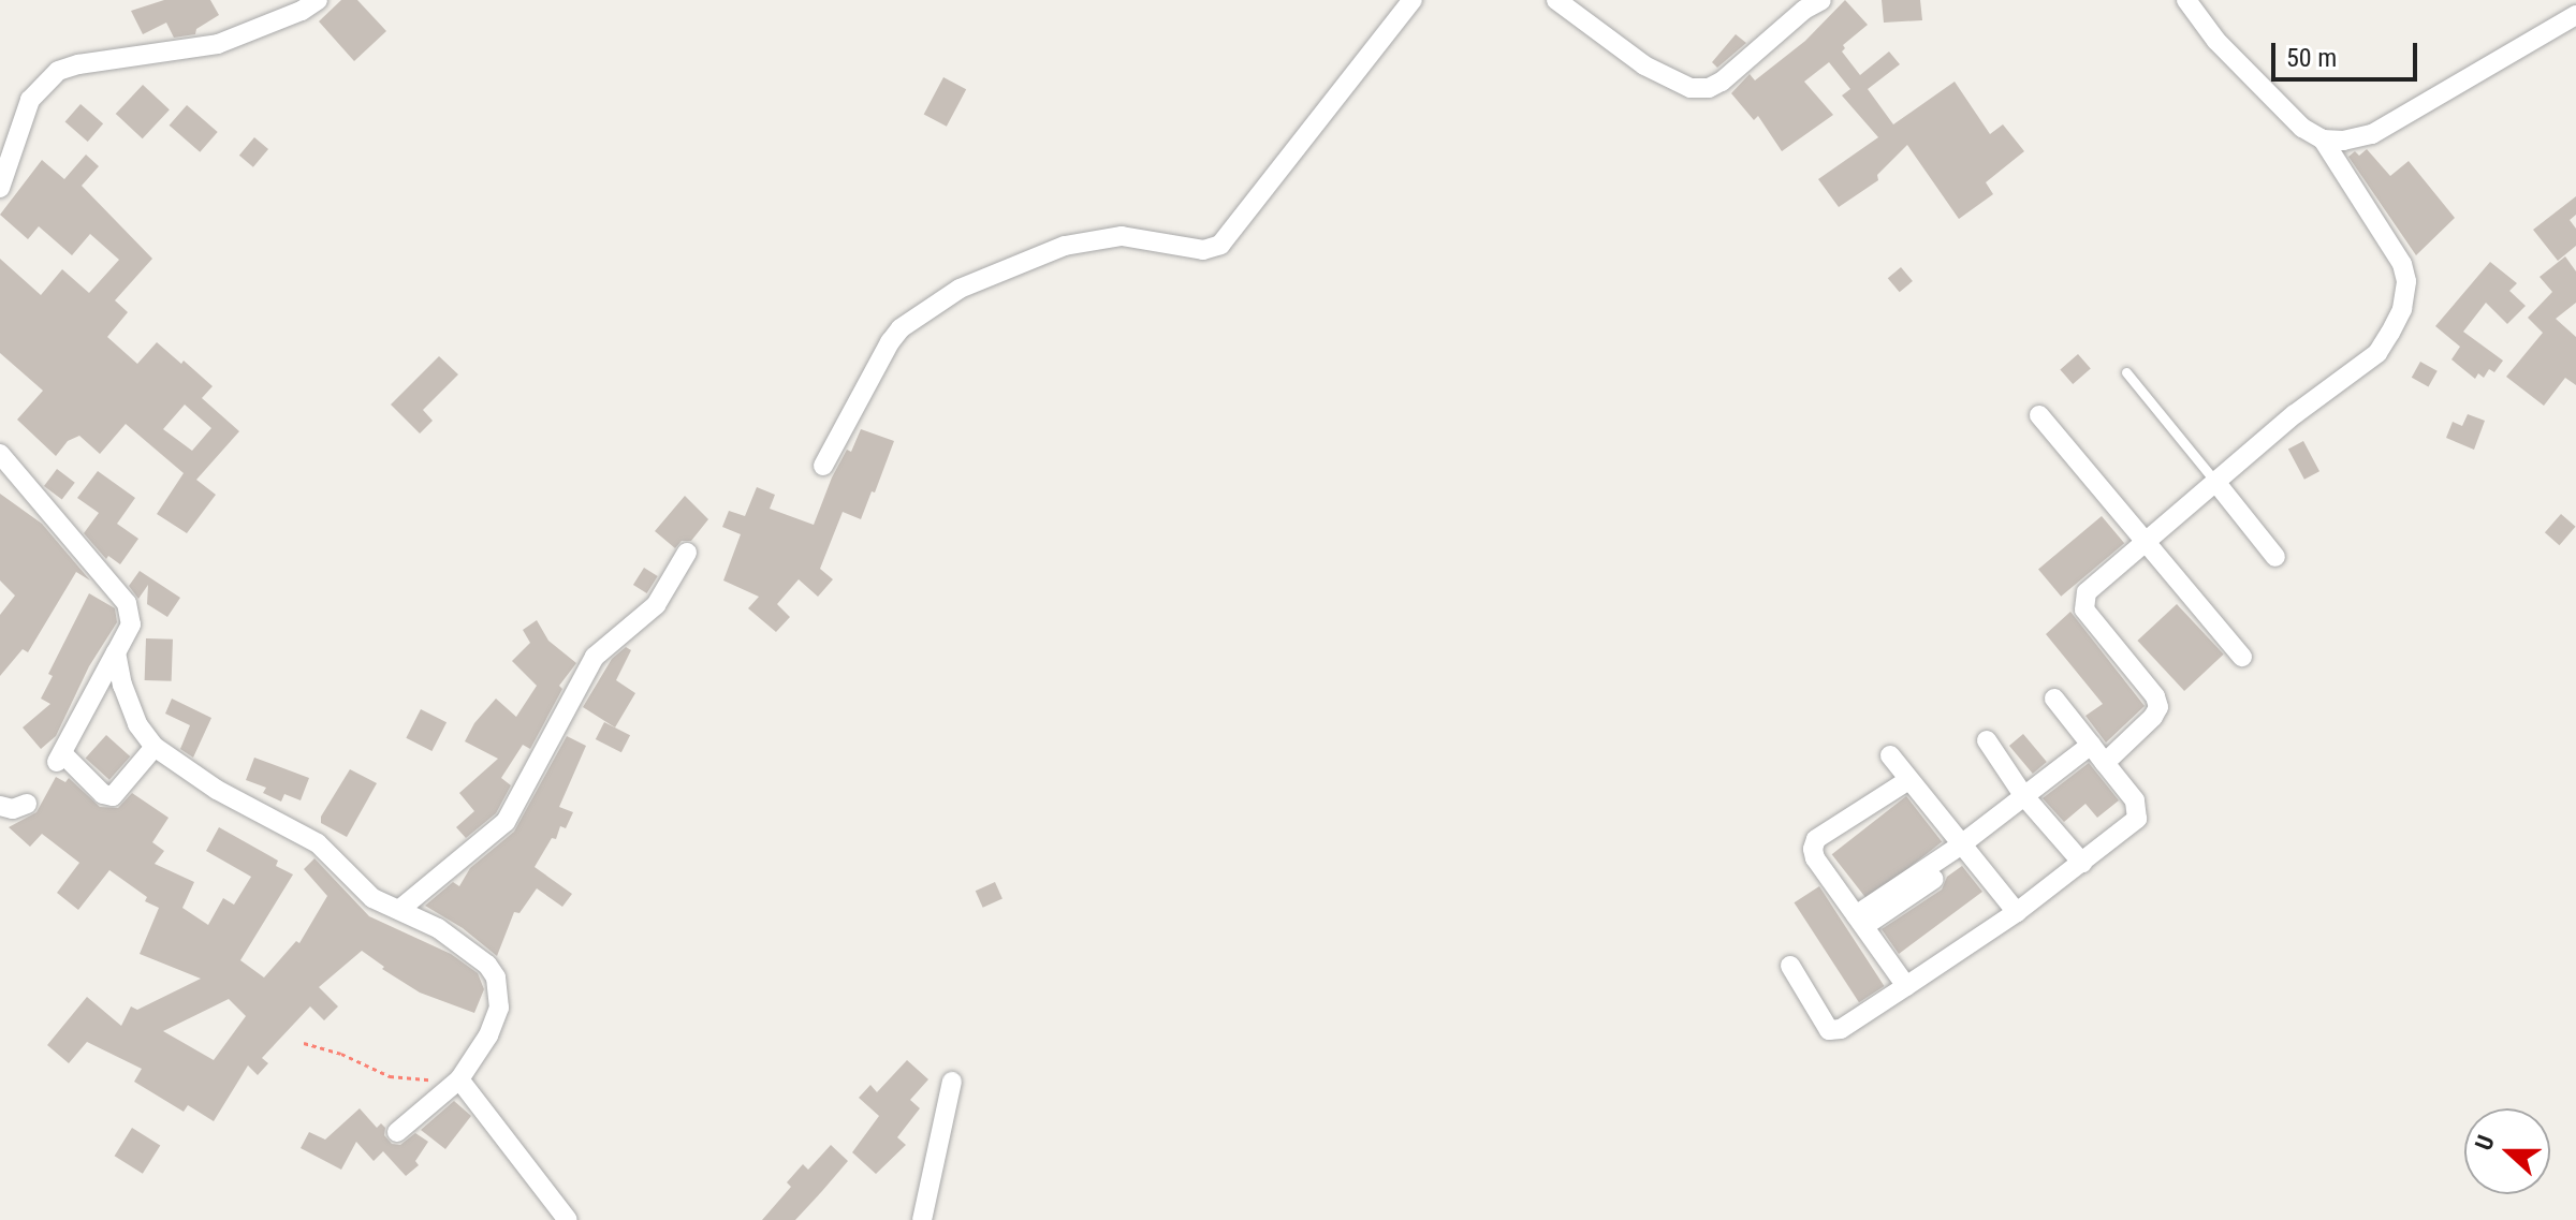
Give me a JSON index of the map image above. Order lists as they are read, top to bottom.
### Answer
{
  "scale_bar": "50 m",
  "north": "left"
}
